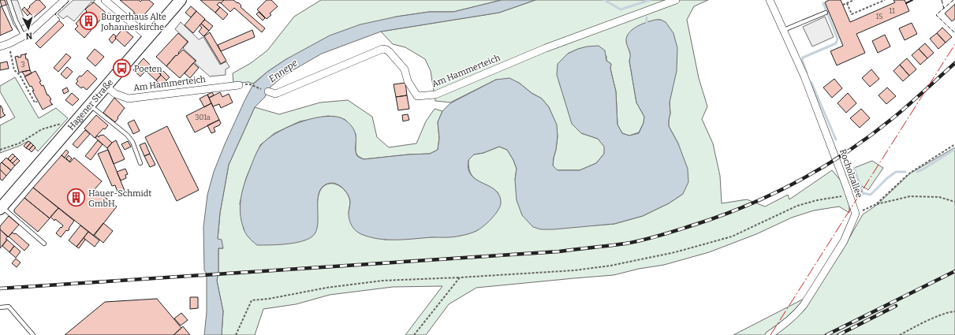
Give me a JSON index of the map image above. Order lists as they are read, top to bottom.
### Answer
{
  "streets": {
    "main road": ["Hagener Straße"],
    "street": ["Am Hammerteich", "Rocholzallee"]
  },
  "crossings": [
    ["Am Hammerteich", "Hagener Straße"]
  ],
  "water": ["Ennepe"],
  "places": {
    "building": ["Bürgerhaus Alte Johanneskirche", "Hauer-Schmidt GmbH"],
    "bus stop": ["Poeten"]
  },
  "house_numbers": [
    "11",
    "15",
    "3",
    "301a"
  ],
  "north": "bottom"
}
